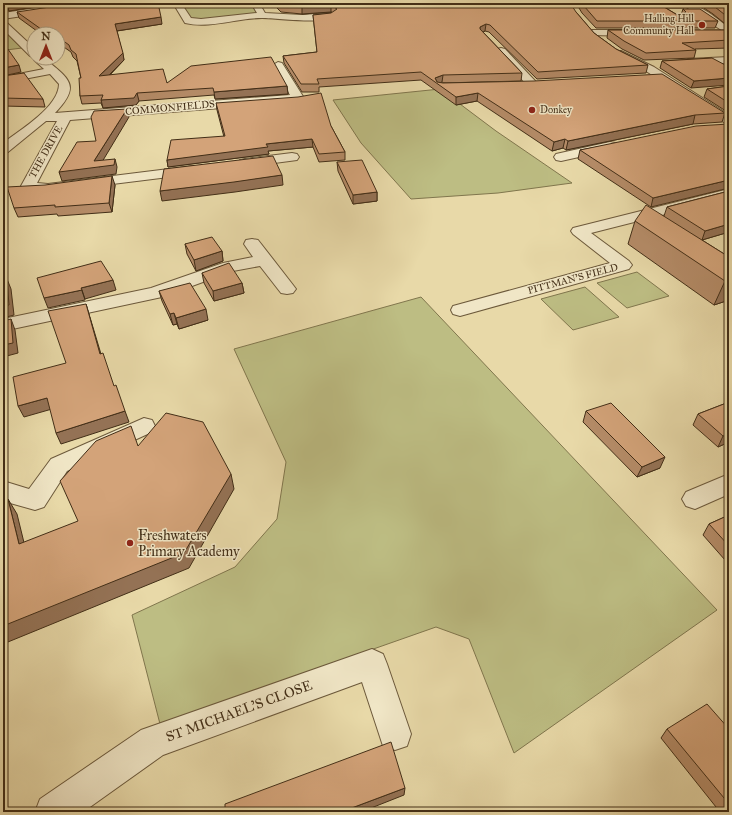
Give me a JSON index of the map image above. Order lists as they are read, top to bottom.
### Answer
{
  "streets": {
    "street": [
      "COMMONFIELDS",
      "THE DRIVE",
      "PITTMAN'S FIELD",
      "ST MICHAEL'S CLOSE"
    ]
  },
  "crossings": [
    ["COMMONFIELDS", "THE DRIVE"]
  ],
  "places": ["Halling Hill Community Hall", "Donkey", "Freshwaters Primary Academy"],
  "north": "top"
}
